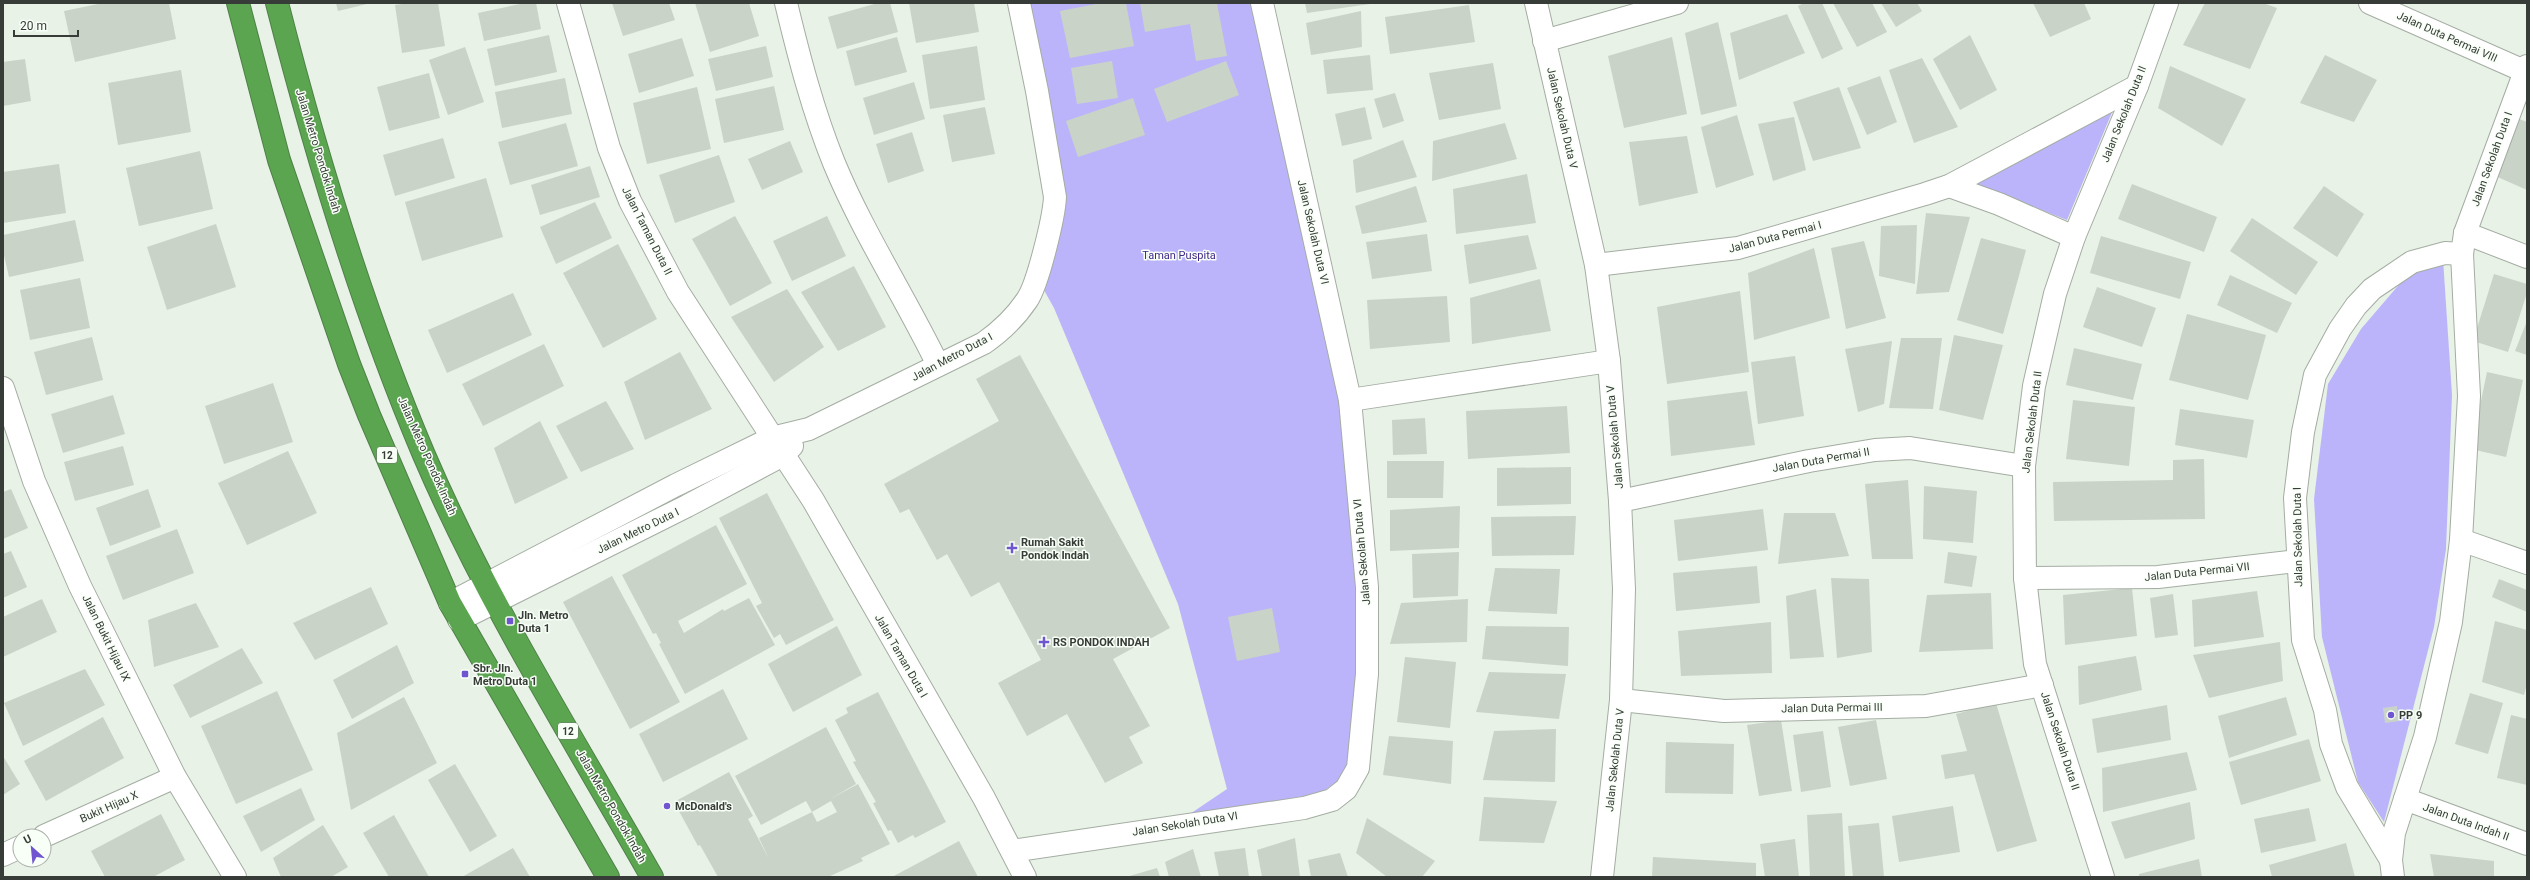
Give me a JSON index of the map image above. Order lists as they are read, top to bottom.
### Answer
{
  "streets": {
    "highway": ["Jalan Metro Pondok Indah", "12"],
    "street": [
      "Jalan Duta Permai VIII",
      "Jalan Sekolah Duta II",
      "Jalan Sekolah Duta V",
      "Jalan Sekolah Duta I",
      "Jalan Taman Duta II",
      "Jalan Sekolah Duta VI",
      "Jalan Duta Permai I",
      "Jalan Metro Duta I",
      "Jalan Duta Permai II",
      "Jalan Duta Permai VII",
      "Jalan Bukit Hijau IX",
      "Jalan Taman Duta I",
      "Jalan Duta Permai III",
      "Bukit Hijau X",
      "Jalan Duta Indah II"
    ]
  },
  "crossings": [
    ["Jalan Duta Permai VIII", "Jalan Sekolah Duta I"],
    ["Jalan Sekolah Duta II", "Jalan Duta Permai I"],
    ["Jalan Sekolah Duta II", "Jalan Duta Permai II"],
    ["Jalan Sekolah Duta II", "Jalan Duta Permai VII"],
    ["Jalan Sekolah Duta II", "Jalan Duta Permai III"],
    ["Jalan Sekolah Duta V", "Jalan Duta Permai I"],
    ["Jalan Sekolah Duta V", "Jalan Duta Permai II"],
    ["Jalan Sekolah Duta V", "Jalan Duta Permai III"],
    ["Jalan Metro Pondok Indah", "Jalan Metro Duta I"],
    ["Jalan Sekolah Duta I", "Jalan Duta Permai VII"],
    ["Jalan Sekolah Duta I", "Jalan Duta Indah II"],
    ["Jalan Taman Duta II", "Jalan Metro Duta I"],
    ["Jalan Taman Duta II", "Jalan Taman Duta I"],
    ["Jalan Sekolah Duta VI", "Jalan Taman Duta I"],
    ["Jalan Metro Duta I", "12"],
    ["Jalan Metro Duta I", "Jalan Taman Duta I"],
    ["Jalan Bukit Hijau IX", "Bukit Hijau X"]
  ],
  "parks": ["Taman Puspita"],
  "places": {
    "health": ["Rumah Sakit Pondok Indah", "RS PONDOK INDAH"],
    "transit": ["Jln. Metro Duta 1", "Sbr. Jln. Metro Duta 1"],
    "other": ["PP 9", "McDonald's"]
  },
  "scale_bar": "20 m",
  "north": "top left"
}
